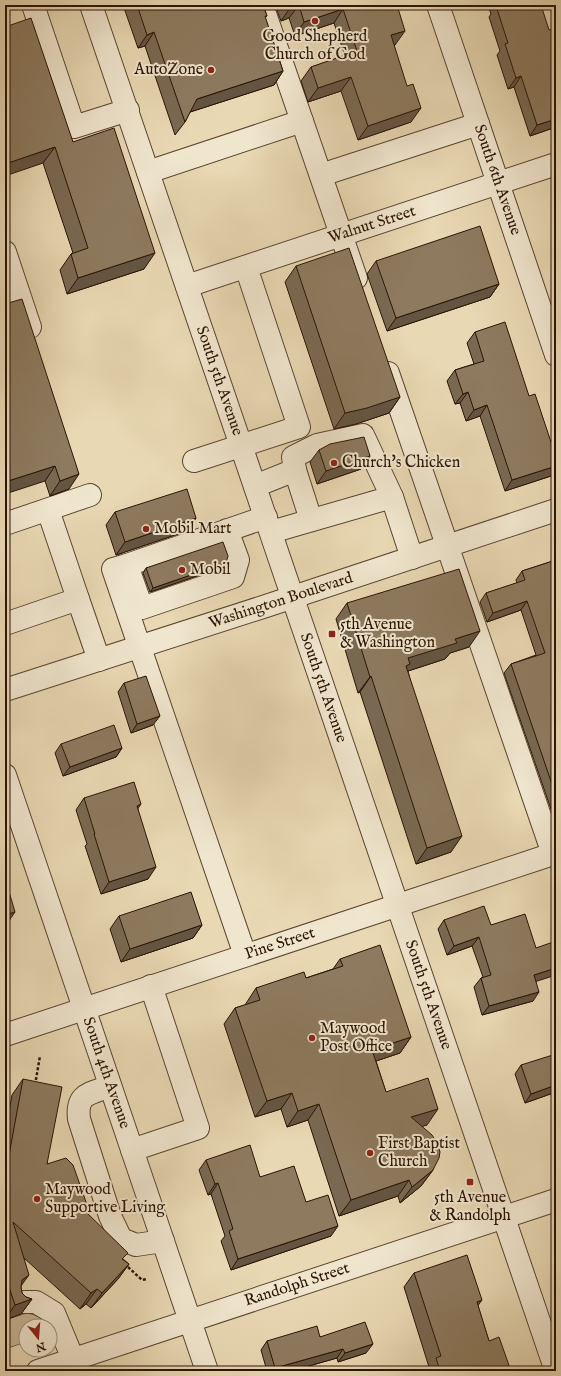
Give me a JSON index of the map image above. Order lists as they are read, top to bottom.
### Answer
{
  "streets": {
    "street": [
      "South 6th Avenue",
      "Walnut Street",
      "South 5th Avenue",
      "Washington Boulevard",
      "Pine Street",
      "South 4th Avenue",
      "Randolph Street"
    ]
  },
  "crossings": [
    ["South 6th Avenue", "Walnut Street"],
    ["Walnut Street", "South 5th Avenue"],
    ["South 5th Avenue", "Washington Boulevard"],
    ["South 5th Avenue", "Pine Street"],
    ["South 5th Avenue", "Randolph Street"],
    ["Pine Street", "South 4th Avenue"],
    ["South 4th Avenue", "Randolph Street"]
  ],
  "places": {
    "other": [
      "Good Shepherd Church of God",
      "AutoZone",
      "Church's Chicken",
      "Mobil Mart",
      "Mobil",
      "Maywood Post Office",
      "First Baptist Church",
      "Maywood Supportive Living"
    ],
    "transit": ["5th Avenue & Washington", "5th Avenue & Randolph"]
  },
  "north": "bottom"
}
